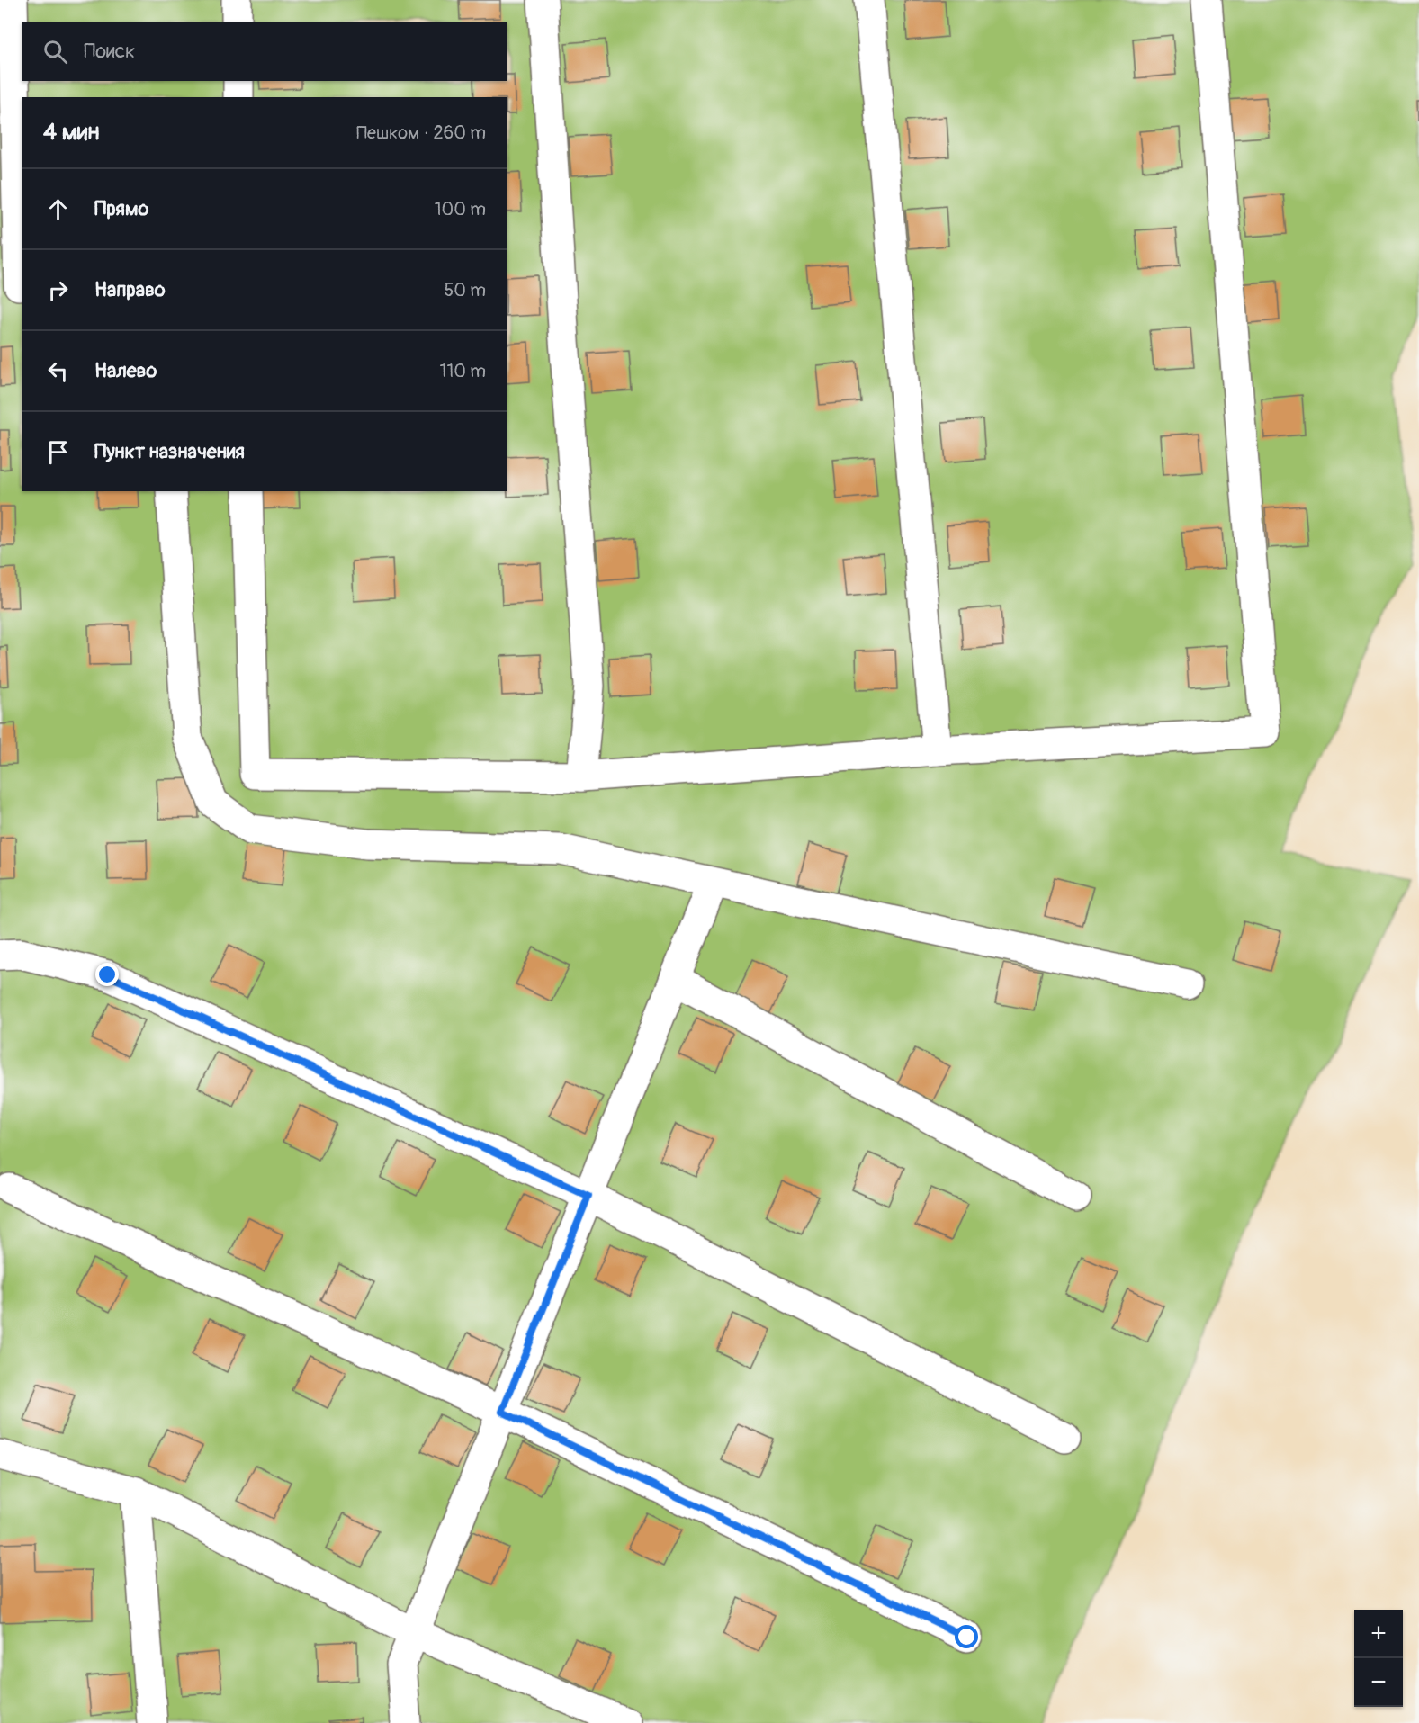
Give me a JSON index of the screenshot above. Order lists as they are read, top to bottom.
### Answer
{
  "page": {
    "search": "Поиск",
    "heading": ["4 мин", "Пешком · 260 m"],
    "list": [
      ["Прямо", "100 m"],
      ["Направо", "50 m"],
      ["Налево", "110 m"],
      "Пункт назначения"
    ],
    "map_buttons": ["+", "−"]
  }
}
